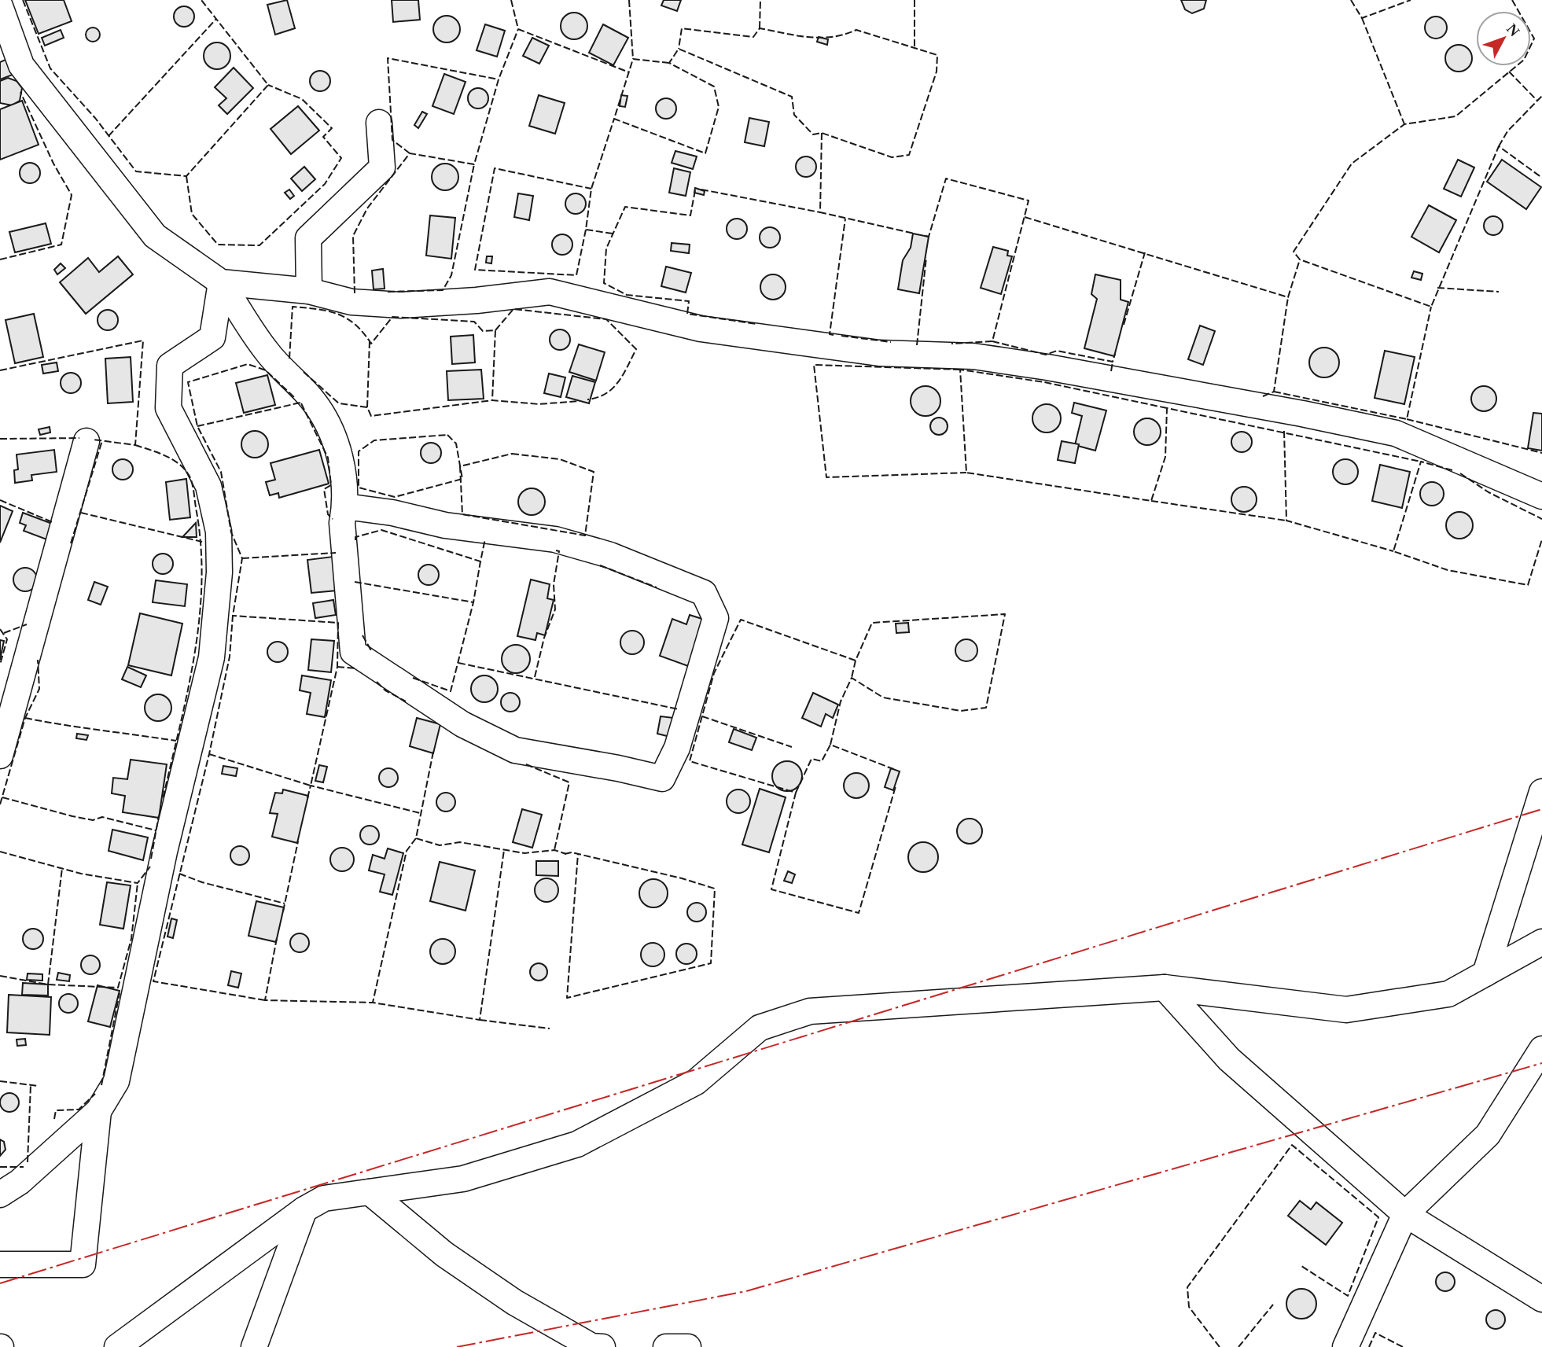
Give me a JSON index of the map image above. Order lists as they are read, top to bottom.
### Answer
{
  "north": "top right"
}
